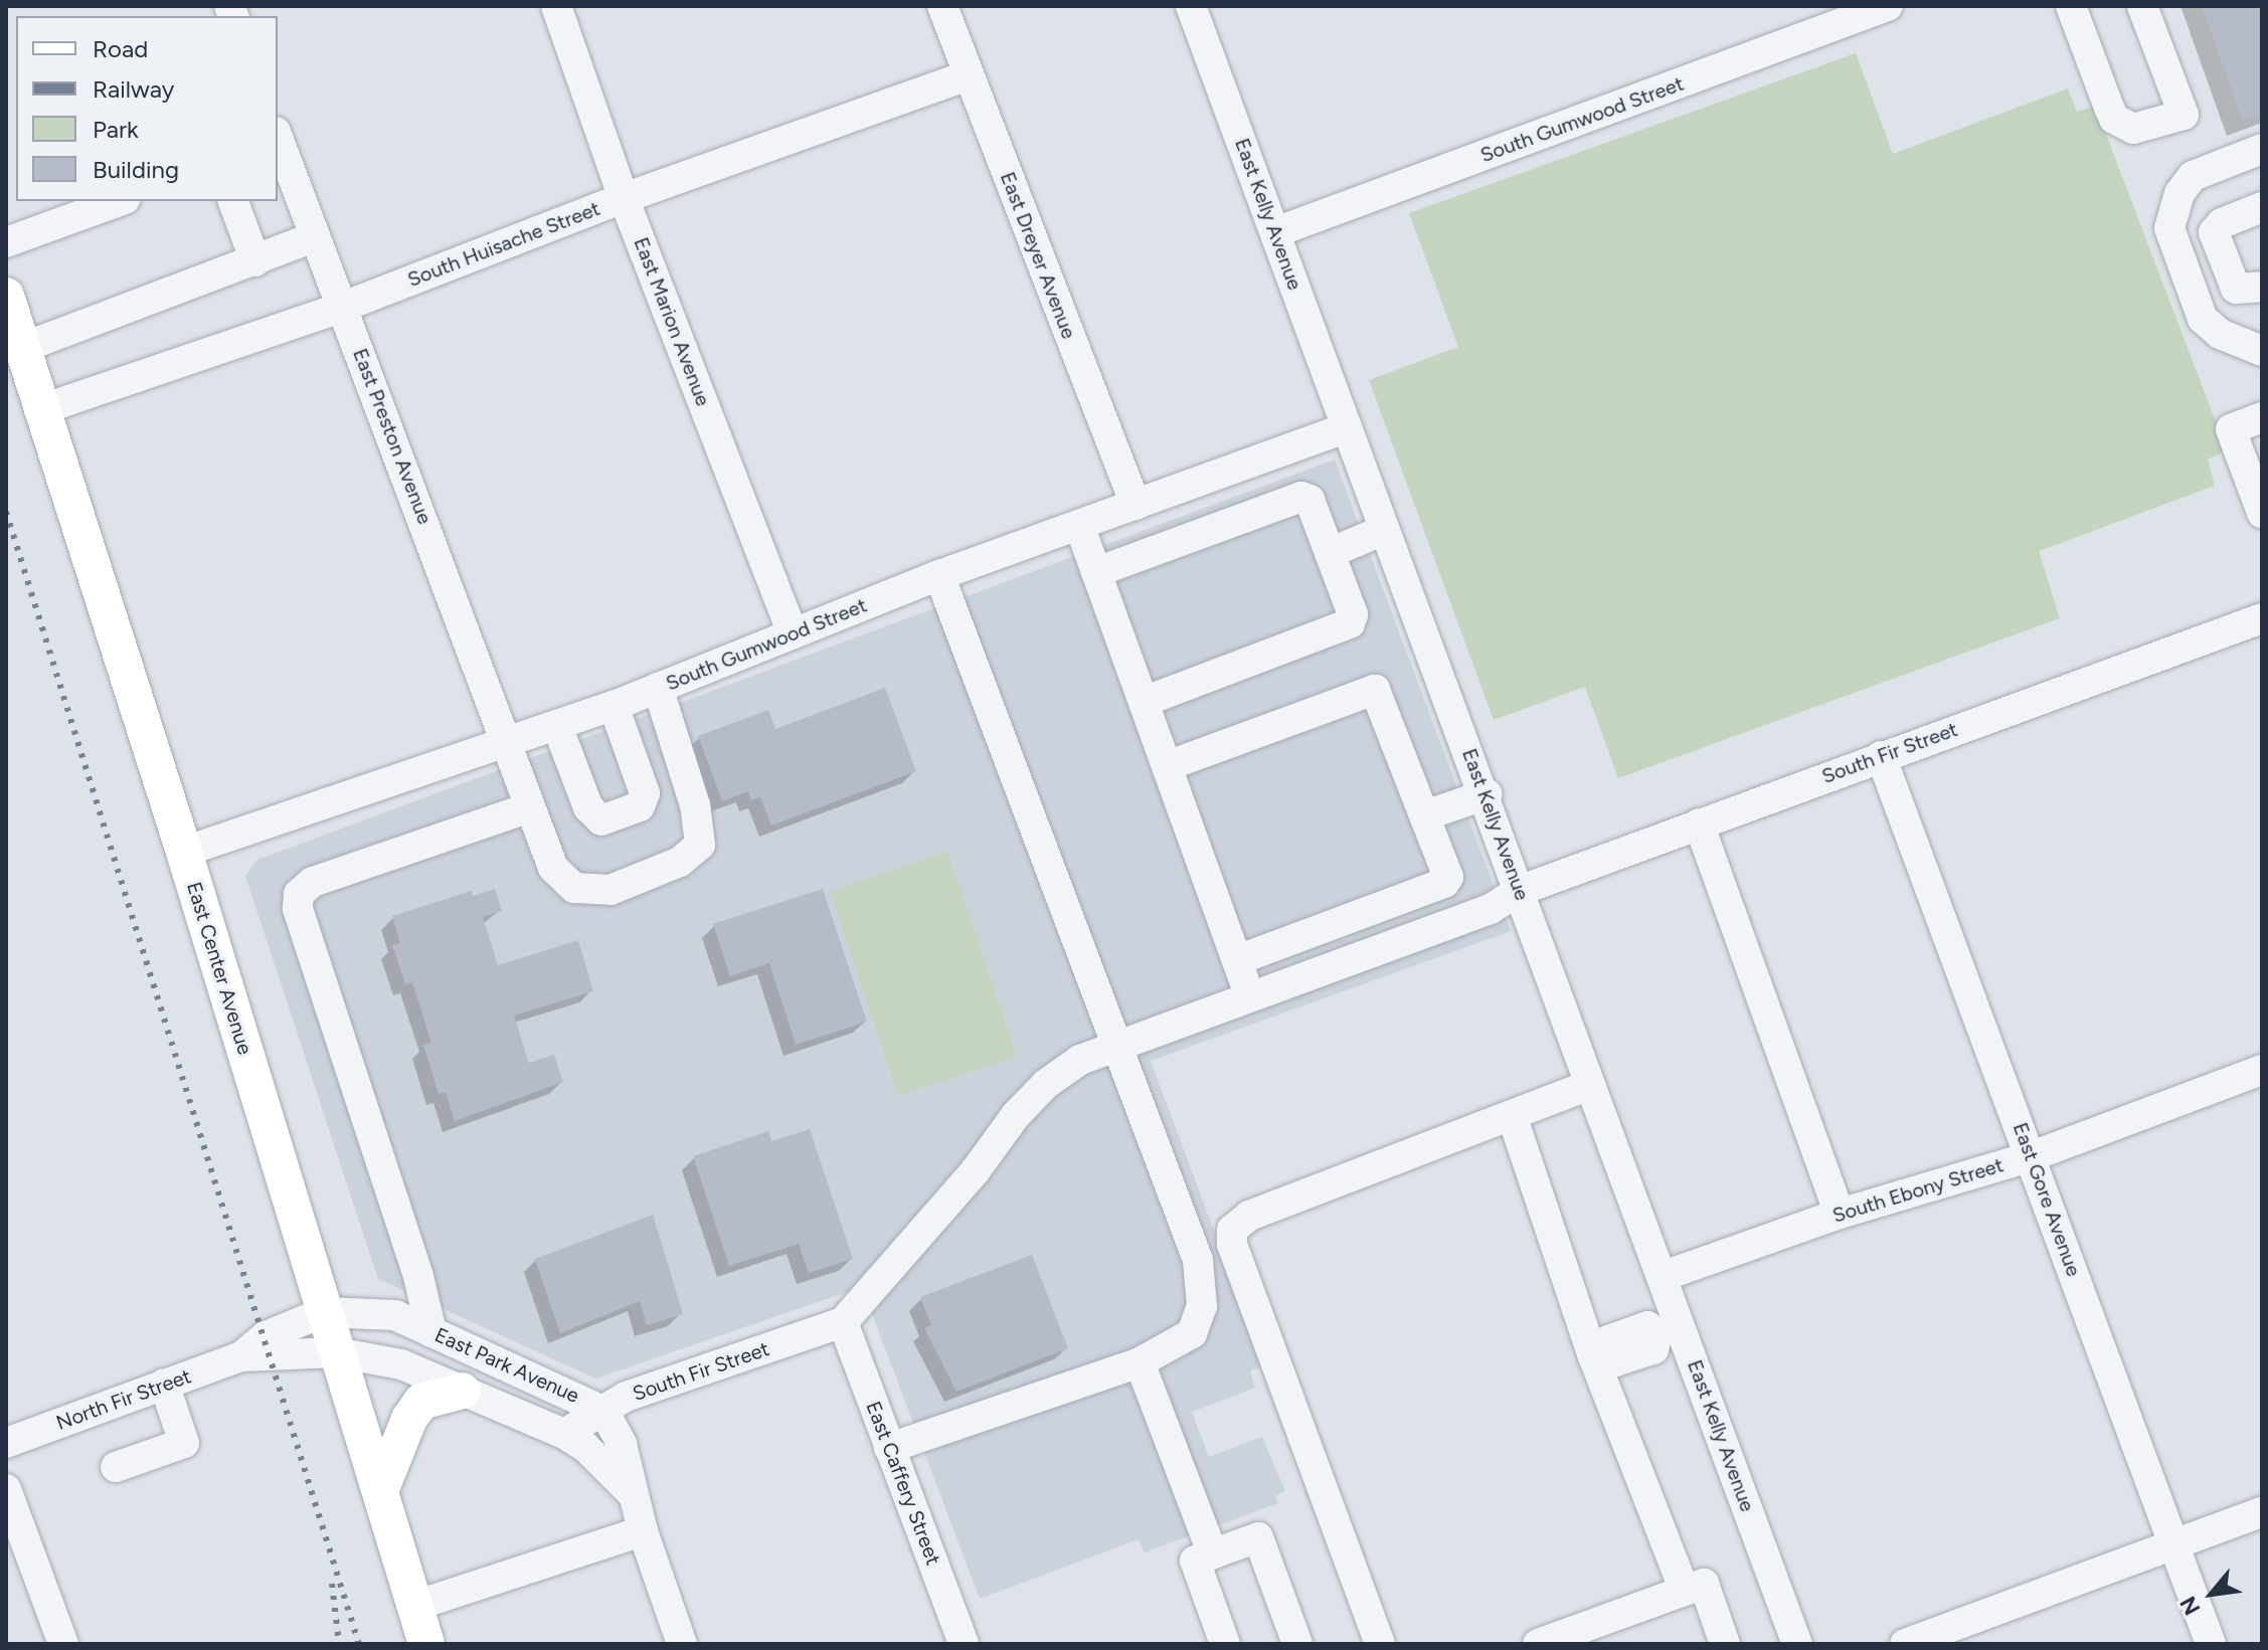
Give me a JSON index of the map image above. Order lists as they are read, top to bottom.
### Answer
{
  "streets": {
    "main road": ["East Center Avenue"],
    "street": [
      "South Gumwood Street",
      "East Kelly Avenue",
      "South Huisache Street",
      "East Dreyer Avenue",
      "East Marion Avenue",
      "East Preston Avenue",
      "South Fir Street",
      "South Ebony Street",
      "East Gore Avenue",
      "East Park Avenue",
      "North Fir Street",
      "East Caffery Street"
    ]
  },
  "crossings": [
    ["South Gumwood Street", "East Kelly Avenue"],
    ["South Gumwood Street", "East Dreyer Avenue"],
    ["South Gumwood Street", "East Marion Avenue"],
    ["South Gumwood Street", "East Preston Avenue"],
    ["South Gumwood Street", "East Center Avenue"],
    ["East Kelly Avenue", "South Fir Street"],
    ["East Kelly Avenue", "South Ebony Street"],
    ["South Huisache Street", "East Dreyer Avenue"],
    ["South Huisache Street", "East Marion Avenue"],
    ["South Huisache Street", "East Preston Avenue"],
    ["South Huisache Street", "East Center Avenue"],
    ["South Fir Street", "East Gore Avenue"],
    ["South Fir Street", "East Park Avenue"],
    ["South Fir Street", "East Caffery Street"],
    ["East Center Avenue", "East Park Avenue"],
    ["East Center Avenue", "North Fir Street"],
    ["South Ebony Street", "East Gore Avenue"],
    ["East Park Avenue", "North Fir Street"]
  ],
  "legend": [
    "Road",
    "Railway",
    "Park",
    "Building"
  ],
  "north": "bottom left"
}
